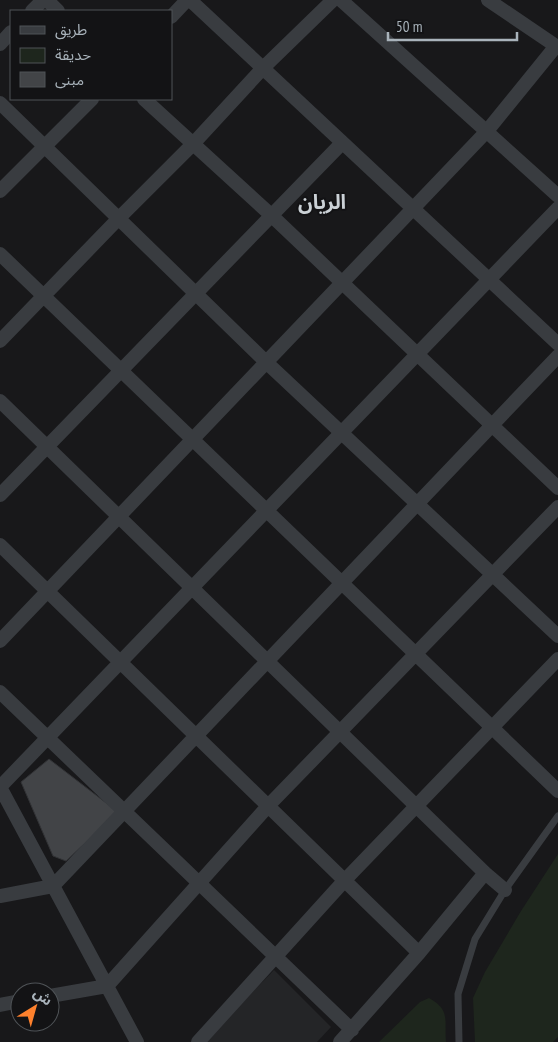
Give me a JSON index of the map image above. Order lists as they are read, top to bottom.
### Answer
{
  "districts": ["الريان"],
  "legend": ["طريق", "حديقة", "مبنى"],
  "scale_bar": "50 m",
  "north": "top right"
}
